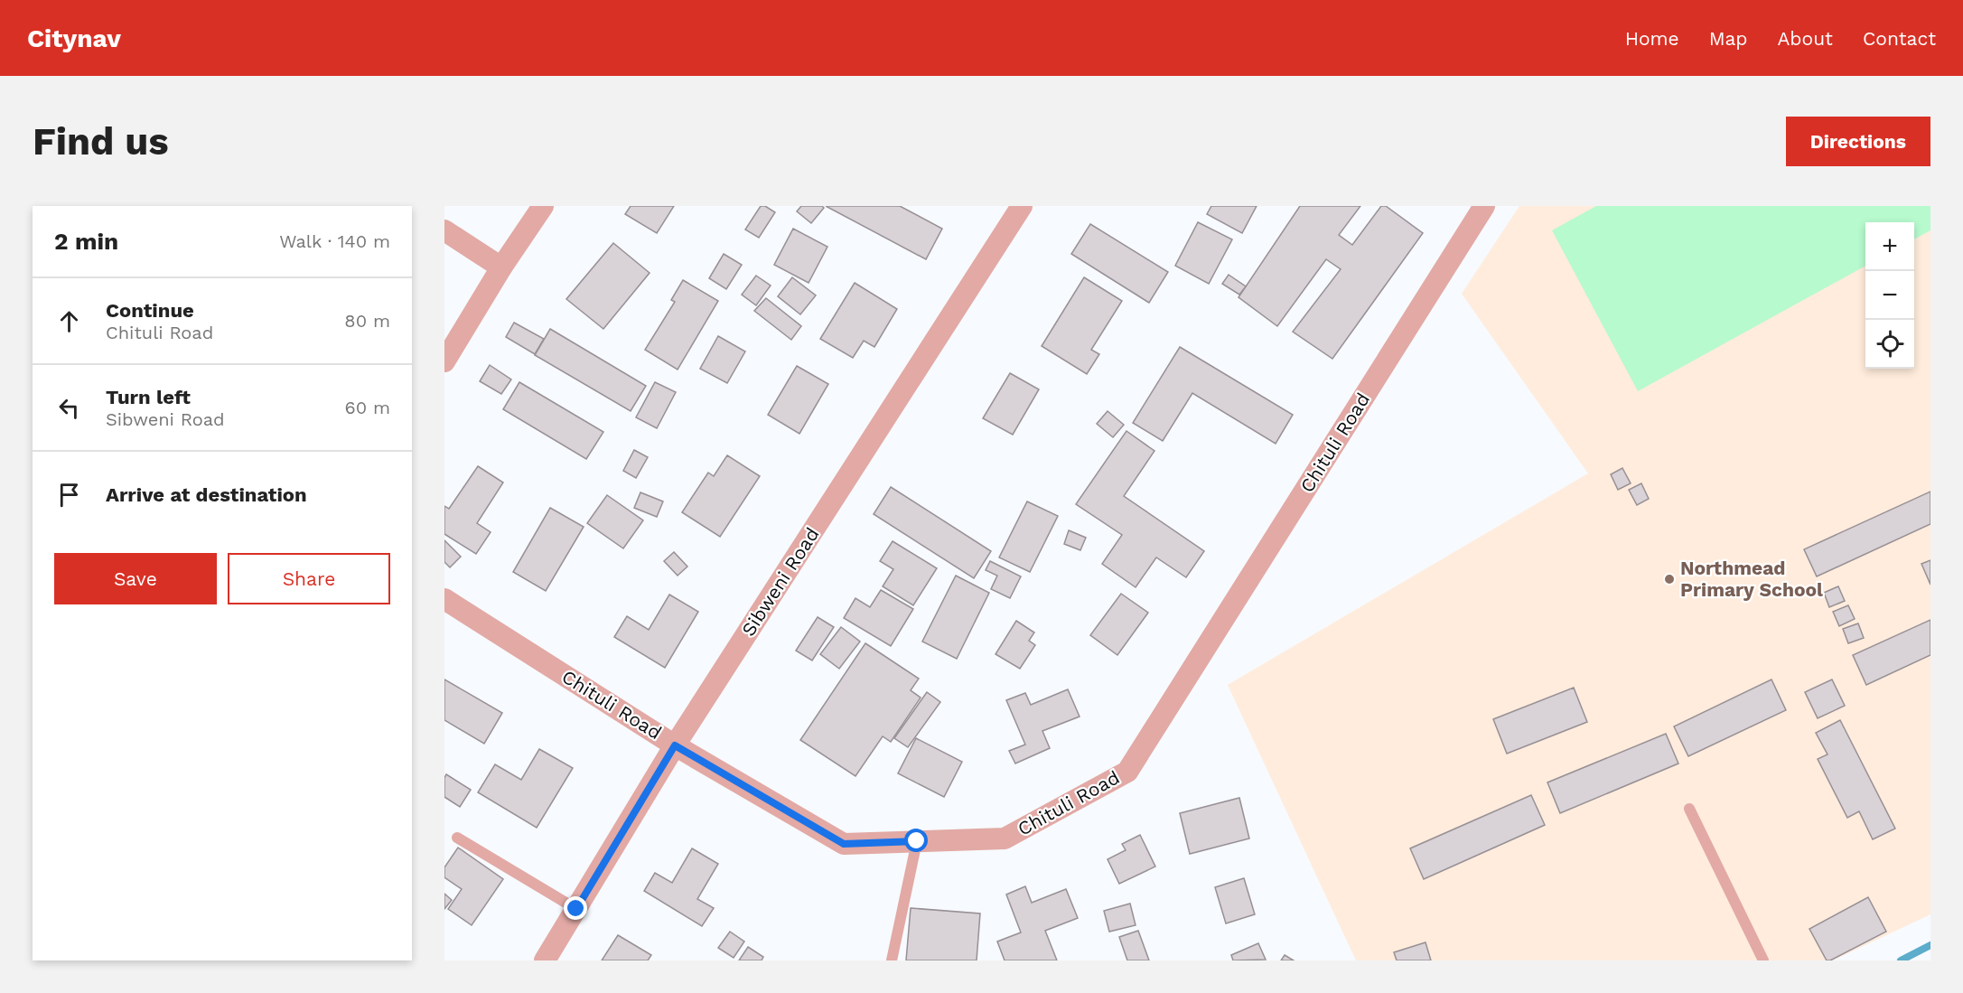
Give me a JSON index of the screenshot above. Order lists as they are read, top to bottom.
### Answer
{
  "streets": {
    "street": ["Chituli Road", "Sibweni Road"]
  },
  "crossings": [
    ["Chituli Road", "Sibweni Road"]
  ],
  "places": ["Northmead Primary School"],
  "page": {
    "header": "Citynav",
    "nav": [
      "Home",
      "Map",
      "About",
      "Contact"
    ],
    "buttons": [
      "Directions",
      ["Save", "Share"]
    ],
    "title": "Find us",
    "heading": ["2 min", "Walk · 140 m"],
    "map_buttons": ["+", "−"],
    "list": [
      ["Continue", "Chituli Road", "80 m"],
      ["Turn left", "Sibweni Road", "60 m"],
      "Arrive at destination"
    ]
  }
}
